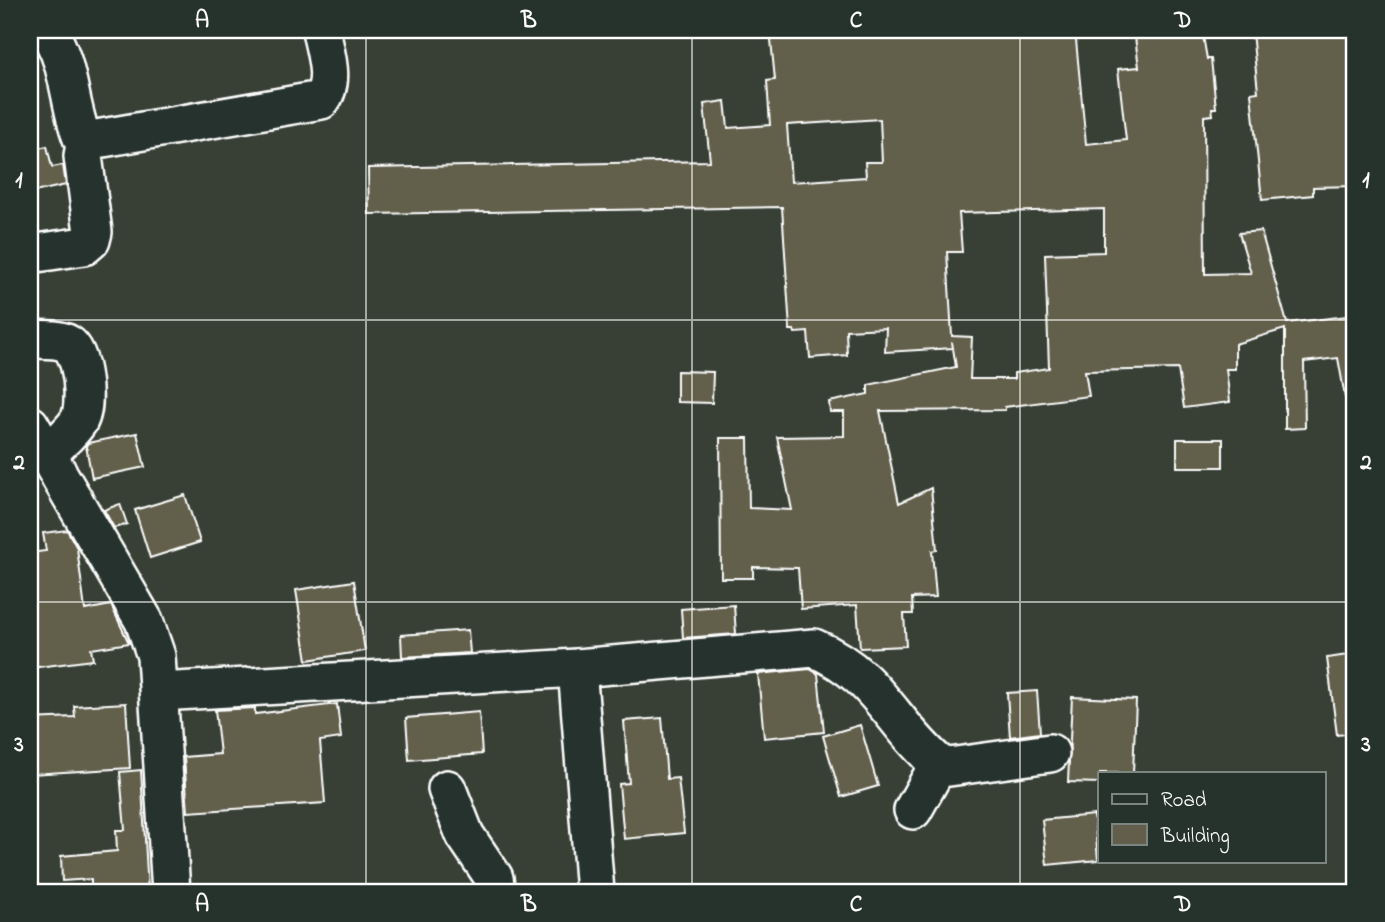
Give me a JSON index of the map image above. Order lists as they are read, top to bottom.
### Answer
{
  "legend": ["Road", "Building"],
  "grid": {
    "columns": [
      "A",
      "B",
      "C",
      "D"
    ],
    "rows": ["1", "2", "3"]
  }
}
